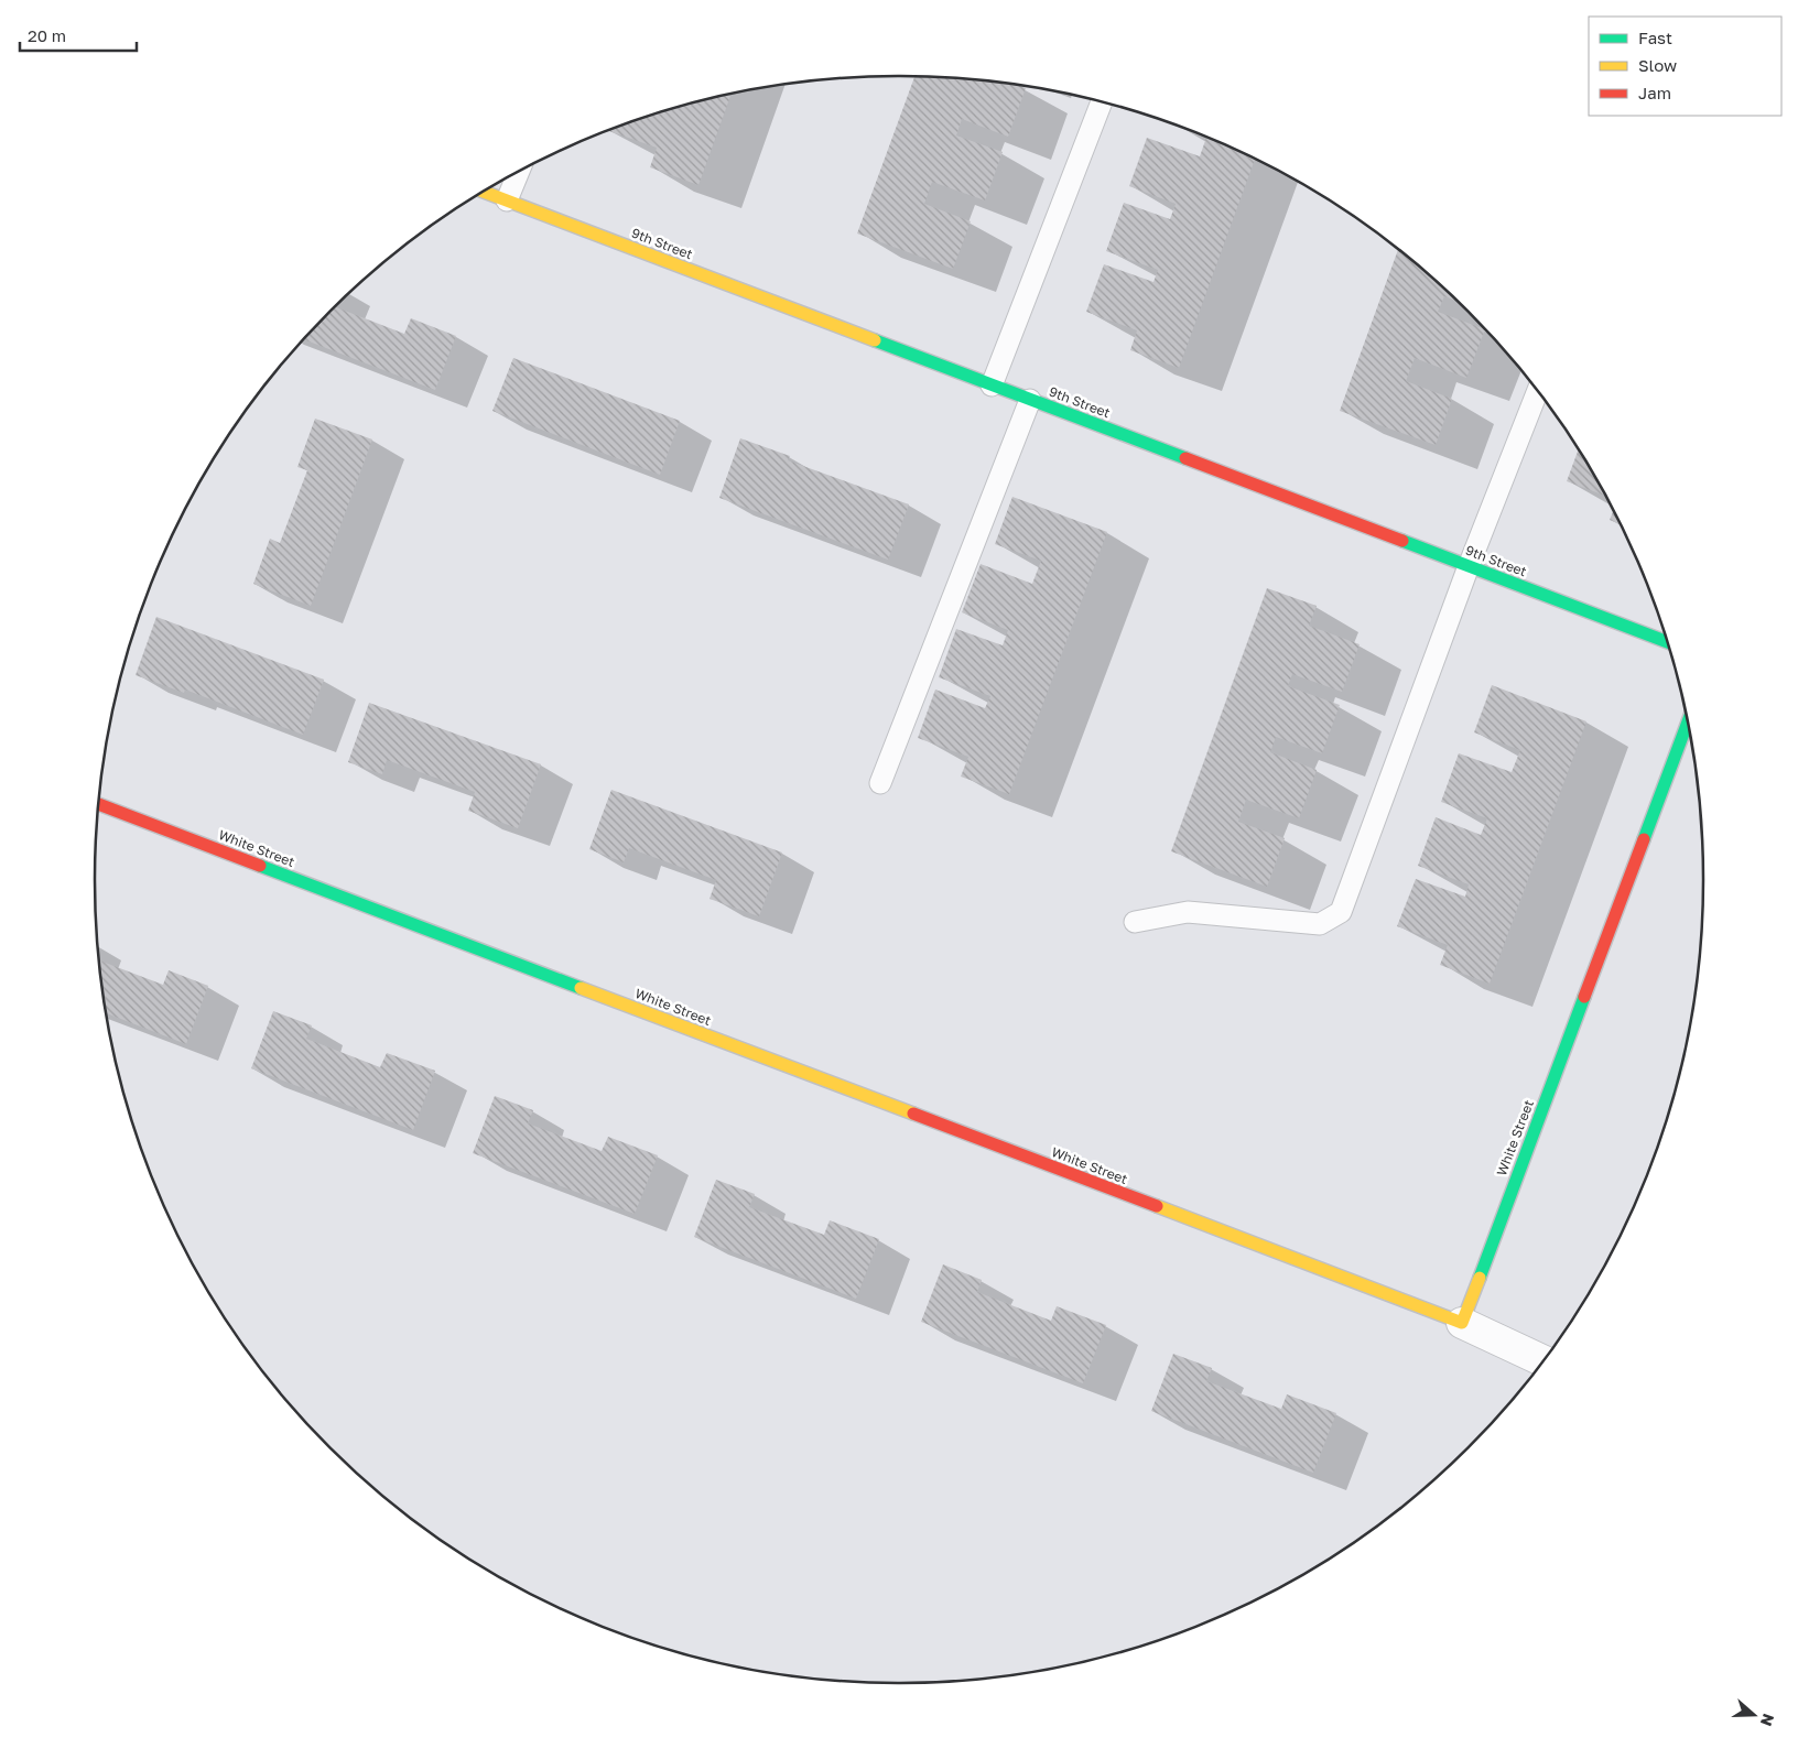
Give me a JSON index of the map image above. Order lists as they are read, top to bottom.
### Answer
{
  "streets": {
    "street": ["9th Street", "White Street"]
  },
  "legend": ["Fast", "Slow", "Jam"],
  "scale_bar": "20 m",
  "north": "right"
}
